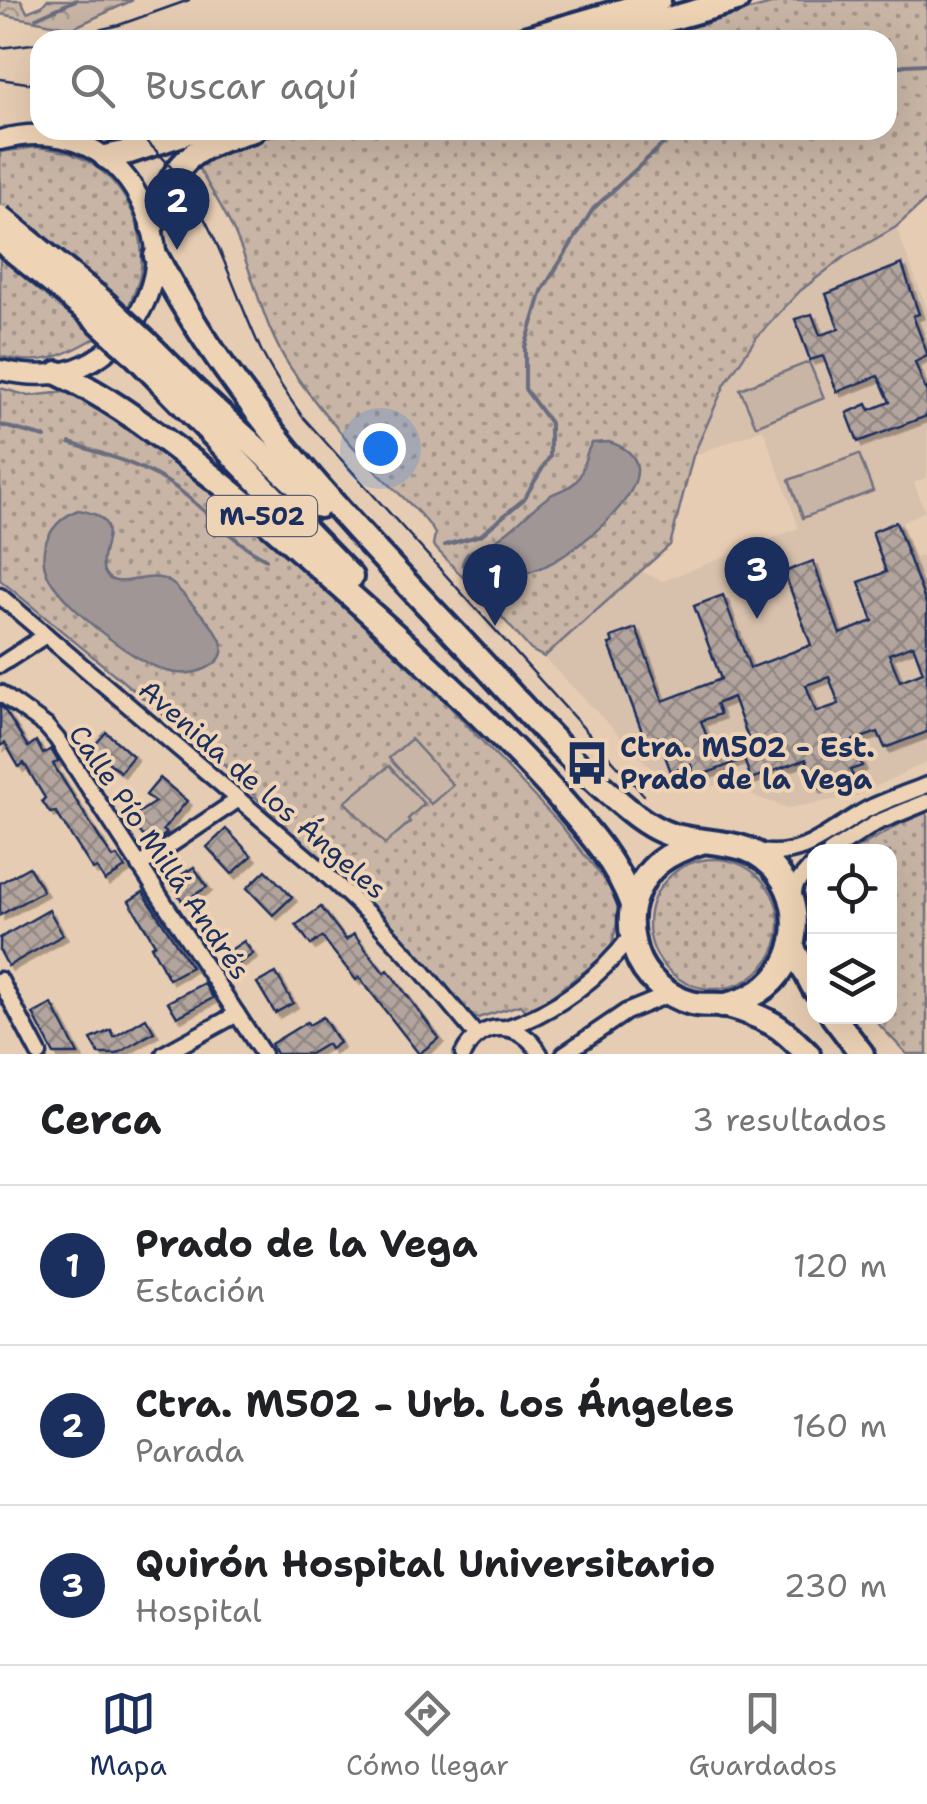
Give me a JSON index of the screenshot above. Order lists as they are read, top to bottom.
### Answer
{
  "streets": {
    "highway": ["M-502"],
    "street": ["Avenida de los Ángeles", "Calle Pío Millá Andrés"]
  },
  "places": {
    "bus stop": ["Ctra. M502 - Est. Prado de la Vega"]
  },
  "page": {
    "search": "Buscar aquí",
    "pins": ["2", "3", "1"],
    "heading": ["Cerca", "3 resultados"],
    "list": [
      {
        "mark": "1",
        "name": "Prado de la Vega",
        "note": "Estación",
        "value": "120 m"
      },
      {
        "mark": "2",
        "name": "Ctra. M502 - Urb. Los Ángeles",
        "note": "Parada",
        "value": "160 m"
      },
      {
        "mark": "3",
        "name": "Quirón Hospital Universitario",
        "note": "Hospital",
        "value": "230 m"
      }
    ],
    "nav": ["Mapa", "Cómo llegar", "Guardados"]
  }
}
